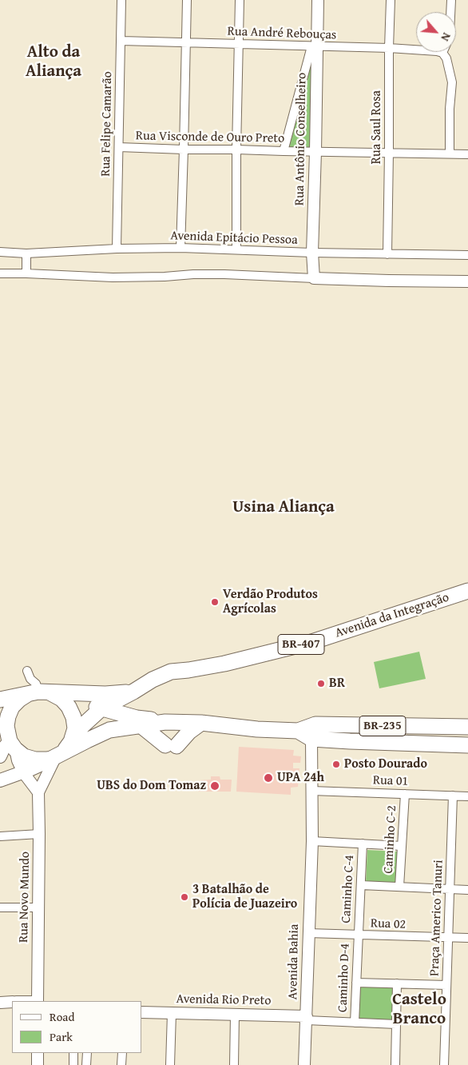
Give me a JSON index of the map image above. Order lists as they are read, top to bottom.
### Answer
{
  "streets": {
    "highway": ["Avenida da Integração", "BR-407", "BR-235"],
    "street": [
      "Rua André Rebouças",
      "Rua Felipe Camarão",
      "Rua Saul Rosa",
      "Rua Visconde de Ouro Preto",
      "Rua Antônio Conselheiro",
      "Avenida Epitácio Pessoa",
      "Rua 01",
      "Caminho C-2",
      "Caminho C-4",
      "Rua Novo Mundo",
      "Praça Americo Tanuri",
      "Rua 02",
      "Avenida Bahia",
      "Caminho D-4",
      "Avenida Rio Preto"
    ]
  },
  "crossings": [
    ["Rua André Rebouças", "Rua Felipe Camarão"],
    ["Rua André Rebouças", "Rua Saul Rosa"],
    ["Rua André Rebouças", "Rua Antônio Conselheiro"],
    ["Rua Felipe Camarão", "Rua Visconde de Ouro Preto"],
    ["Rua Felipe Camarão", "Avenida Epitácio Pessoa"],
    ["Rua Saul Rosa", "Rua Visconde de Ouro Preto"],
    ["Rua Saul Rosa", "Avenida Epitácio Pessoa"],
    ["Rua Visconde de Ouro Preto", "Rua Antônio Conselheiro"],
    ["Rua Antônio Conselheiro", "Avenida Epitácio Pessoa"],
    ["BR-235", "Avenida Bahia"],
    ["Rua 01", "Caminho C-2"],
    ["Rua 01", "Praça Americo Tanuri"],
    ["Rua 01", "Avenida Bahia"],
    ["Caminho C-4", "Rua 02"],
    ["Caminho C-4", "Caminho D-4"],
    ["Praça Americo Tanuri", "Rua 02"],
    ["Rua 02", "Avenida Bahia"],
    ["Rua 02", "Caminho D-4"],
    ["Avenida Bahia", "Avenida Rio Preto"]
  ],
  "districts": ["Alto da Aliança", "Usina Aliança", "Castelo Branco"],
  "places": [
    "Verdão Produtos Agrícolas",
    "BR",
    "Posto Dourado",
    "UPA 24h",
    "UBS do Dom Tomaz",
    "3 Batalhão de Polícia de Juazeiro"
  ],
  "legend": ["Road", "Park"],
  "north": "bottom right"
}
